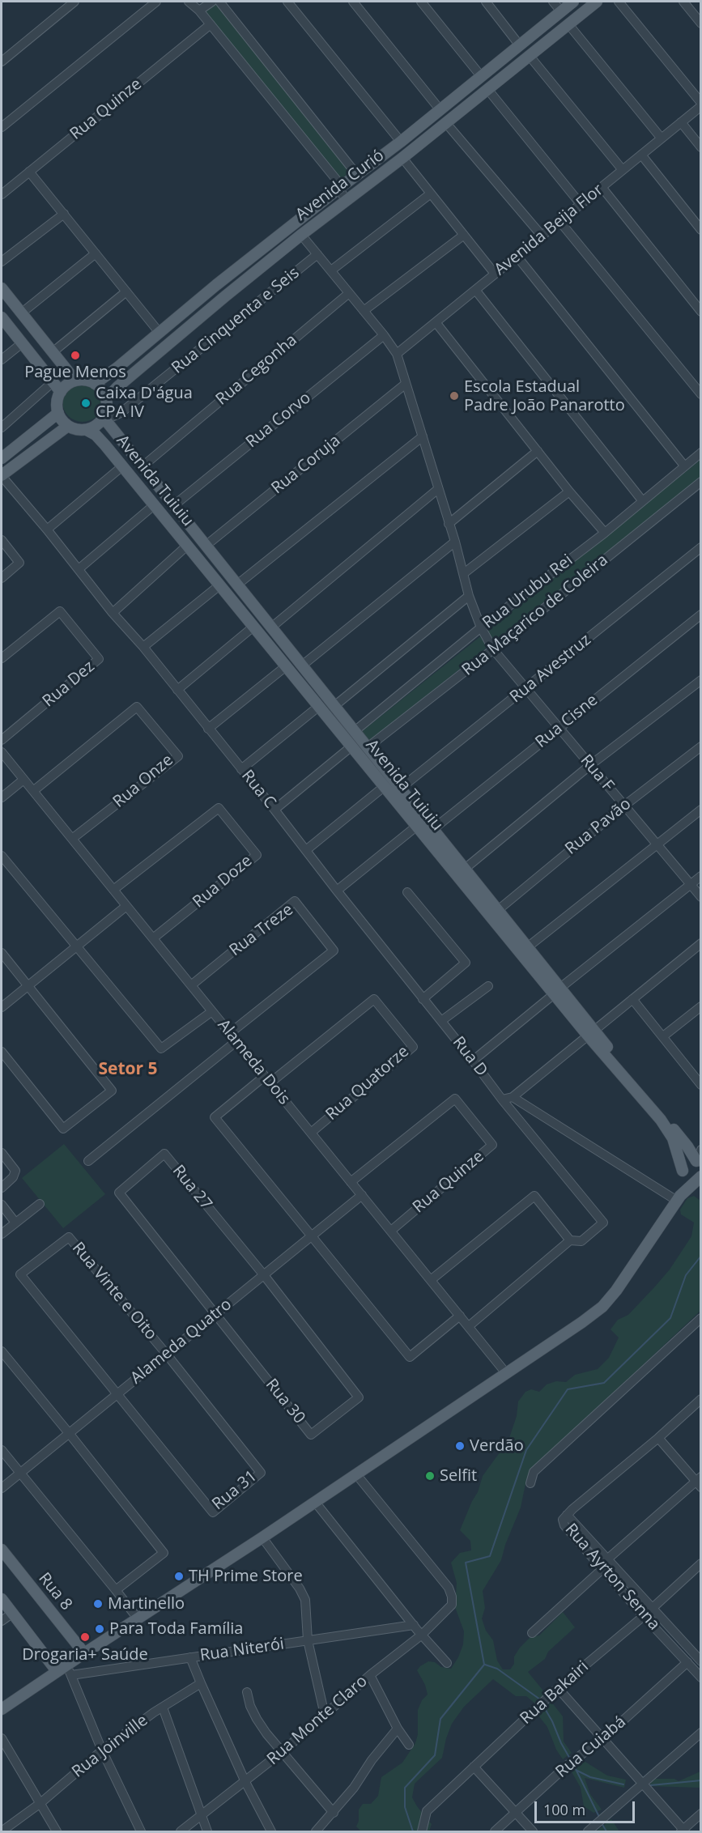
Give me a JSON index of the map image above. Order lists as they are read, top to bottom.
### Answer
{
  "streets": {
    "main road": ["Avenida Curió", "Avenida Tuiuiu", "Rua 8"],
    "street": [
      "Rua Quinze",
      "Avenida Beija Flor",
      "Rua Cinquenta e Seis",
      "Rua Cegonha",
      "Rua Corvo",
      "Rua Coruja",
      "Rua Urubu Rei",
      "Rua Maçarico de Coleira",
      "Rua Avestruz",
      "Rua Dez",
      "Rua Cisne",
      "Rua F",
      "Rua Onze",
      "Rua C",
      "Rua Pavão",
      "Rua Doze",
      "Rua Treze",
      "Rua D",
      "Alameda Dois",
      "Rua Quatorze",
      "Rua 27",
      "Rua Vinte e Oito",
      "Alameda Quatro",
      "Rua 30",
      "Rua 31",
      "Rua Ayrton Senna",
      "Rua Niterói",
      "Rua Bakairi",
      "Rua Monte Claro",
      "Rua Joinville",
      "Rua Cuiabá"
    ]
  },
  "crossings": [
    ["Rua Quinze", "Alameda Dois"],
    ["Avenida Curió", "Rua Cinquenta e Seis"],
    ["Avenida Curió", "Avenida Tuiuiu"],
    ["Rua Cinquenta e Seis", "Avenida Tuiuiu"],
    ["Rua Cegonha", "Avenida Tuiuiu"],
    ["Rua Corvo", "Avenida Tuiuiu"],
    ["Rua Coruja", "Avenida Tuiuiu"],
    ["Avenida Tuiuiu", "Rua Urubu Rei"],
    ["Avenida Tuiuiu", "Rua Maçarico de Coleira"],
    ["Avenida Tuiuiu", "Rua Avestruz"],
    ["Avenida Tuiuiu", "Rua Cisne"],
    ["Avenida Tuiuiu", "Rua Pavão"],
    ["Rua Maçarico de Coleira", "Rua F"],
    ["Rua Avestruz", "Rua F"],
    ["Rua Cisne", "Rua F"],
    ["Rua F", "Rua Pavão"],
    ["Rua Onze", "Alameda Dois"],
    ["Rua C", "Rua D"],
    ["Rua Doze", "Alameda Dois"],
    ["Rua Treze", "Alameda Dois"],
    ["Alameda Dois", "Rua Quatorze"],
    ["Alameda Dois", "Alameda Quatro"],
    ["Rua 27", "Alameda Quatro"],
    ["Rua 27", "Rua 30"],
    ["Rua Vinte e Oito", "Alameda Quatro"],
    ["Rua Vinte e Oito", "Rua 31"],
    ["Alameda Quatro", "Rua 30"],
    ["Alameda Quatro", "Rua 31"],
    ["Rua Ayrton Senna", "Rua Bakairi"],
    ["Rua Ayrton Senna", "Rua Cuiabá"]
  ],
  "districts": ["Setor 5"],
  "places": [
    "Pague Menos",
    "Escola Estadual Padre João Panarotto",
    "Caixa D'água CPA IV",
    "Verdão",
    "Selfit",
    "TH Prime Store",
    "Martinello",
    "Para Toda Família",
    "Drogaria+ Saúde"
  ],
  "scale_bar": "100 m"
}
